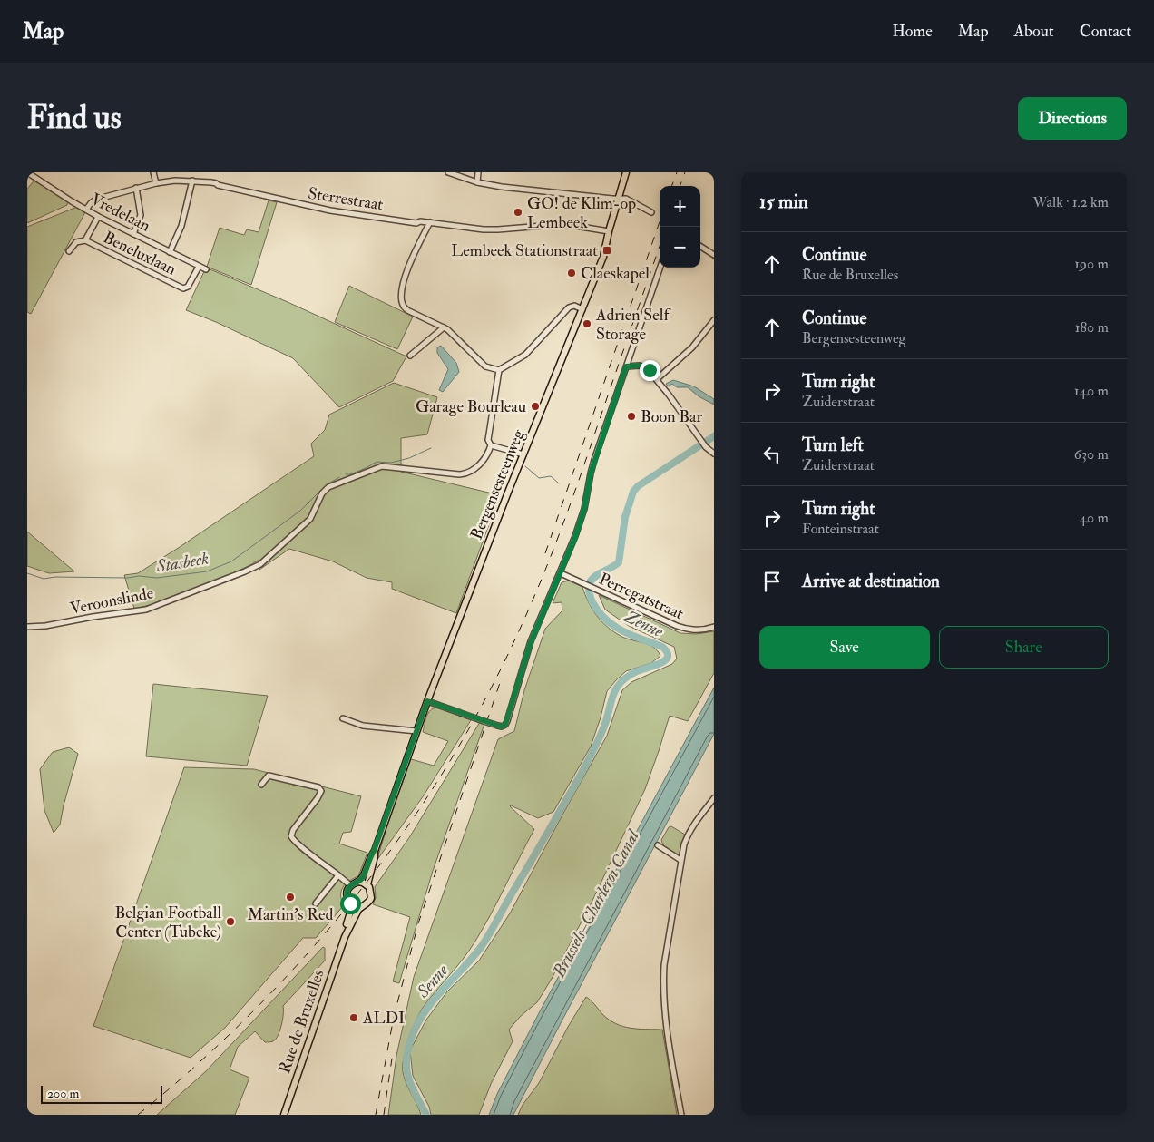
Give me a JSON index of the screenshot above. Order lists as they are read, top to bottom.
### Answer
{
  "streets": {
    "main road": ["Bergensesteenweg", "Rue de Bruxelles"],
    "street": [
      "Sterrestraat",
      "Vredelaan",
      "Beneluxlaan",
      "Perregatstraat",
      "Veroonslinde"
    ]
  },
  "crossings": [
    ["Sterrestraat", "Vredelaan"],
    ["Sterrestraat", "Bergensesteenweg"],
    ["Vredelaan", "Beneluxlaan"],
    ["Bergensesteenweg", "Rue de Bruxelles"]
  ],
  "water": [
    "Stasbeek",
    "Zenne",
    "Brussels–Charleroi Canal",
    "Senne"
  ],
  "places": {
    "other": [
      "GO! de Klim-op Lembeek",
      "Claeskapel",
      "Adrien Self Storage",
      "Garage Bourleau",
      "Boon Bar",
      "Martin's Red",
      "Belgian Football Center (Tubeke)",
      "ALDI"
    ],
    "transit": ["Lembeek Stationstraat"]
  },
  "scale_bar": "200 m",
  "page": {
    "header": "Map",
    "nav": [
      "Home",
      "Map",
      "About",
      "Contact"
    ],
    "buttons": [
      "Directions",
      ["Save", "Share"]
    ],
    "title": "Find us",
    "heading": ["15 min", "Walk · 1.2 km"],
    "map_buttons": ["+", "−"],
    "list": [
      ["Continue", "Rue de Bruxelles", "190 m"],
      ["Continue", "Bergensesteenweg", "180 m"],
      ["Turn right", "Zuiderstraat", "140 m"],
      ["Turn left", "Zuiderstraat", "630 m"],
      ["Turn right", "Fonteinstraat", "40 m"],
      "Arrive at destination"
    ],
    "scale": "200 m"
  }
}
